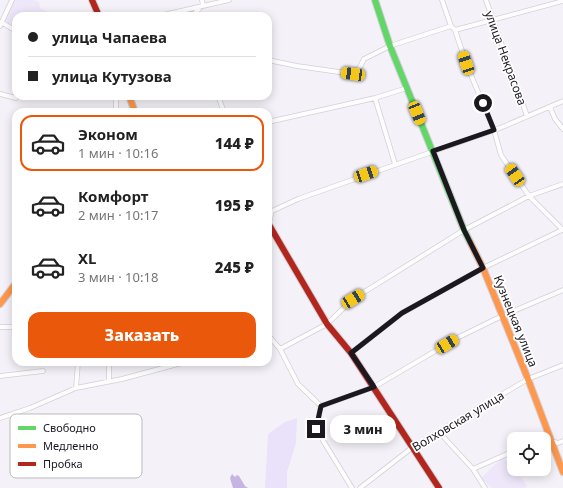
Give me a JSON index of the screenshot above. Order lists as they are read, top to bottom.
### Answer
{
  "streets": {
    "street": ["улица Некрасова", "Кузнецкая улица", "Волховская улица"]
  },
  "crossings": [
    ["Кузнецкая улица", "Волховская улица"]
  ],
  "legend": ["Свободно", "Медленно", "Пробка"],
  "page": {
    "banner": ["улица Чапаева", "улица Кутузова"],
    "list": [
      {
        "name": "Эконом",
        "note": "1 мин · 10:16",
        "value": "144 ₽"
      },
      {
        "name": "Комфорт",
        "note": "2 мин · 10:17",
        "value": "195 ₽"
      },
      {
        "name": "XL",
        "note": "3 мин · 10:18",
        "value": "245 ₽"
      }
    ],
    "buttons": "Заказать",
    "bubble": "3 мин"
  }
}
